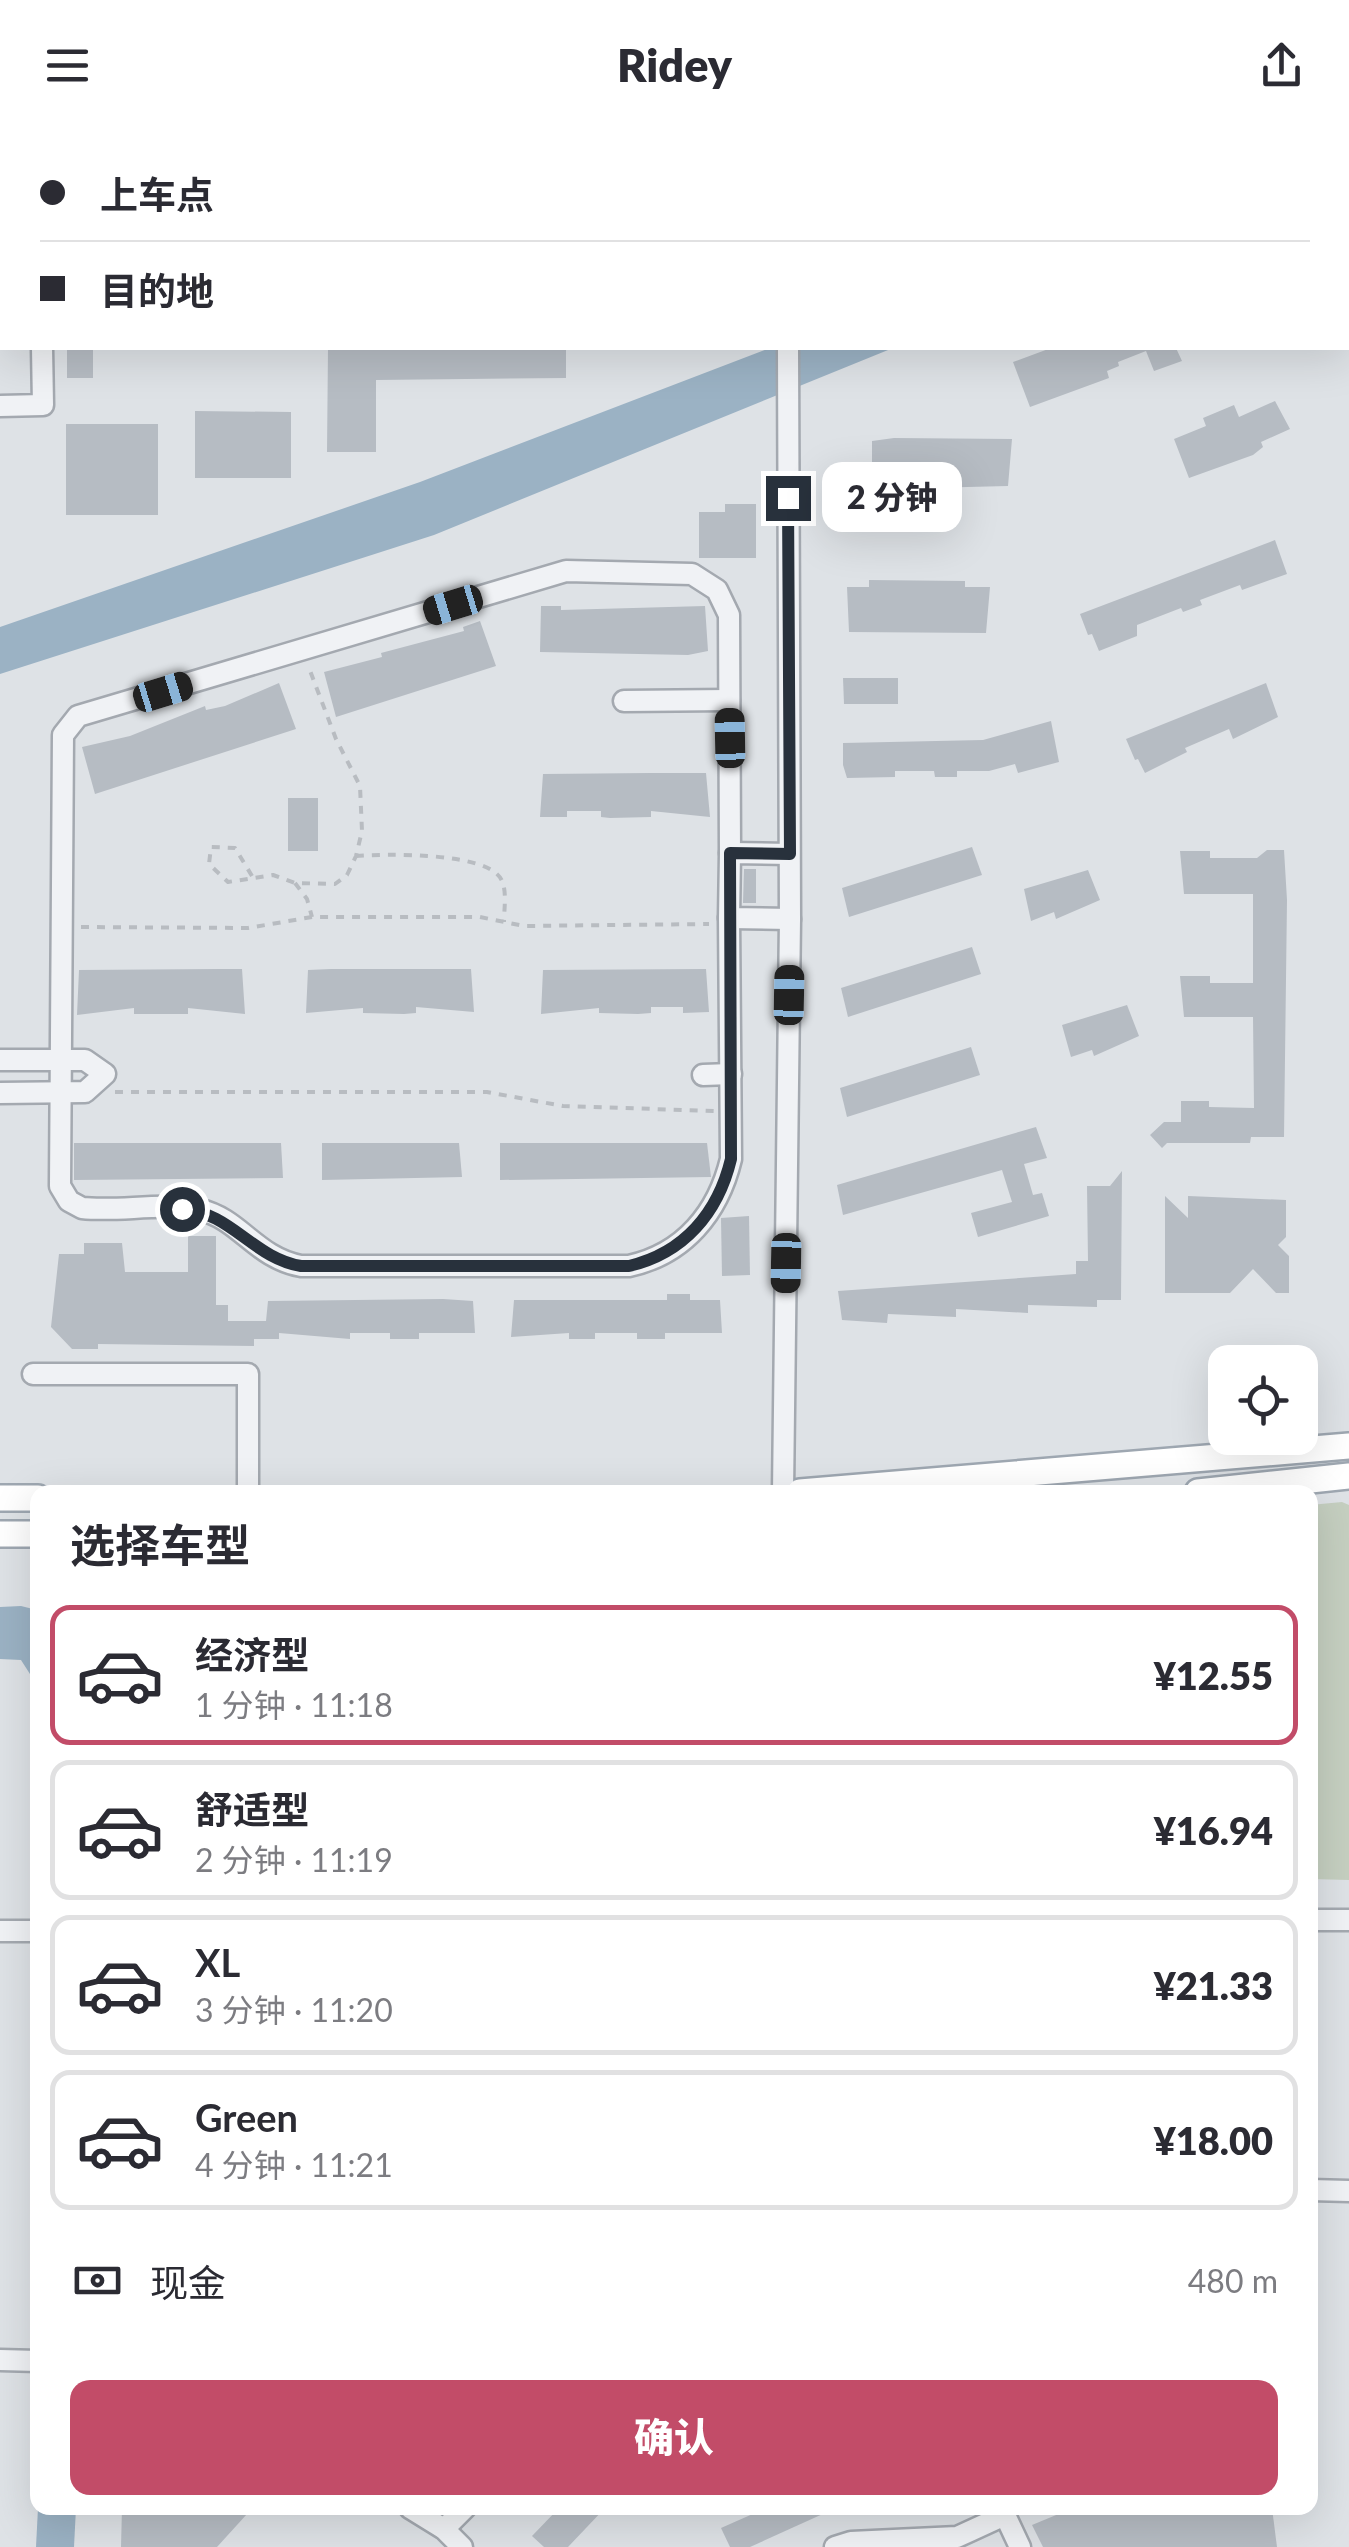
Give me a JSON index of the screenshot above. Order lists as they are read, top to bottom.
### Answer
{
  "page": {
    "header": "Ridey",
    "banner": ["上车点", "目的地"],
    "bubble": "2 分钟",
    "heading": "选择车型",
    "list": [
      {
        "name": "经济型",
        "note": "1 分钟 · 11:18",
        "value": "¥12.55"
      },
      {
        "name": "舒适型",
        "note": "2 分钟 · 11:19",
        "value": "¥16.94"
      },
      {
        "name": "XL",
        "note": "3 分钟 · 11:20",
        "value": "¥21.33"
      },
      {
        "name": "Green",
        "note": "4 分钟 · 11:21",
        "value": "¥18.00"
      }
    ],
    "pay": ["现金", "480 m"],
    "buttons": "确认"
  }
}
